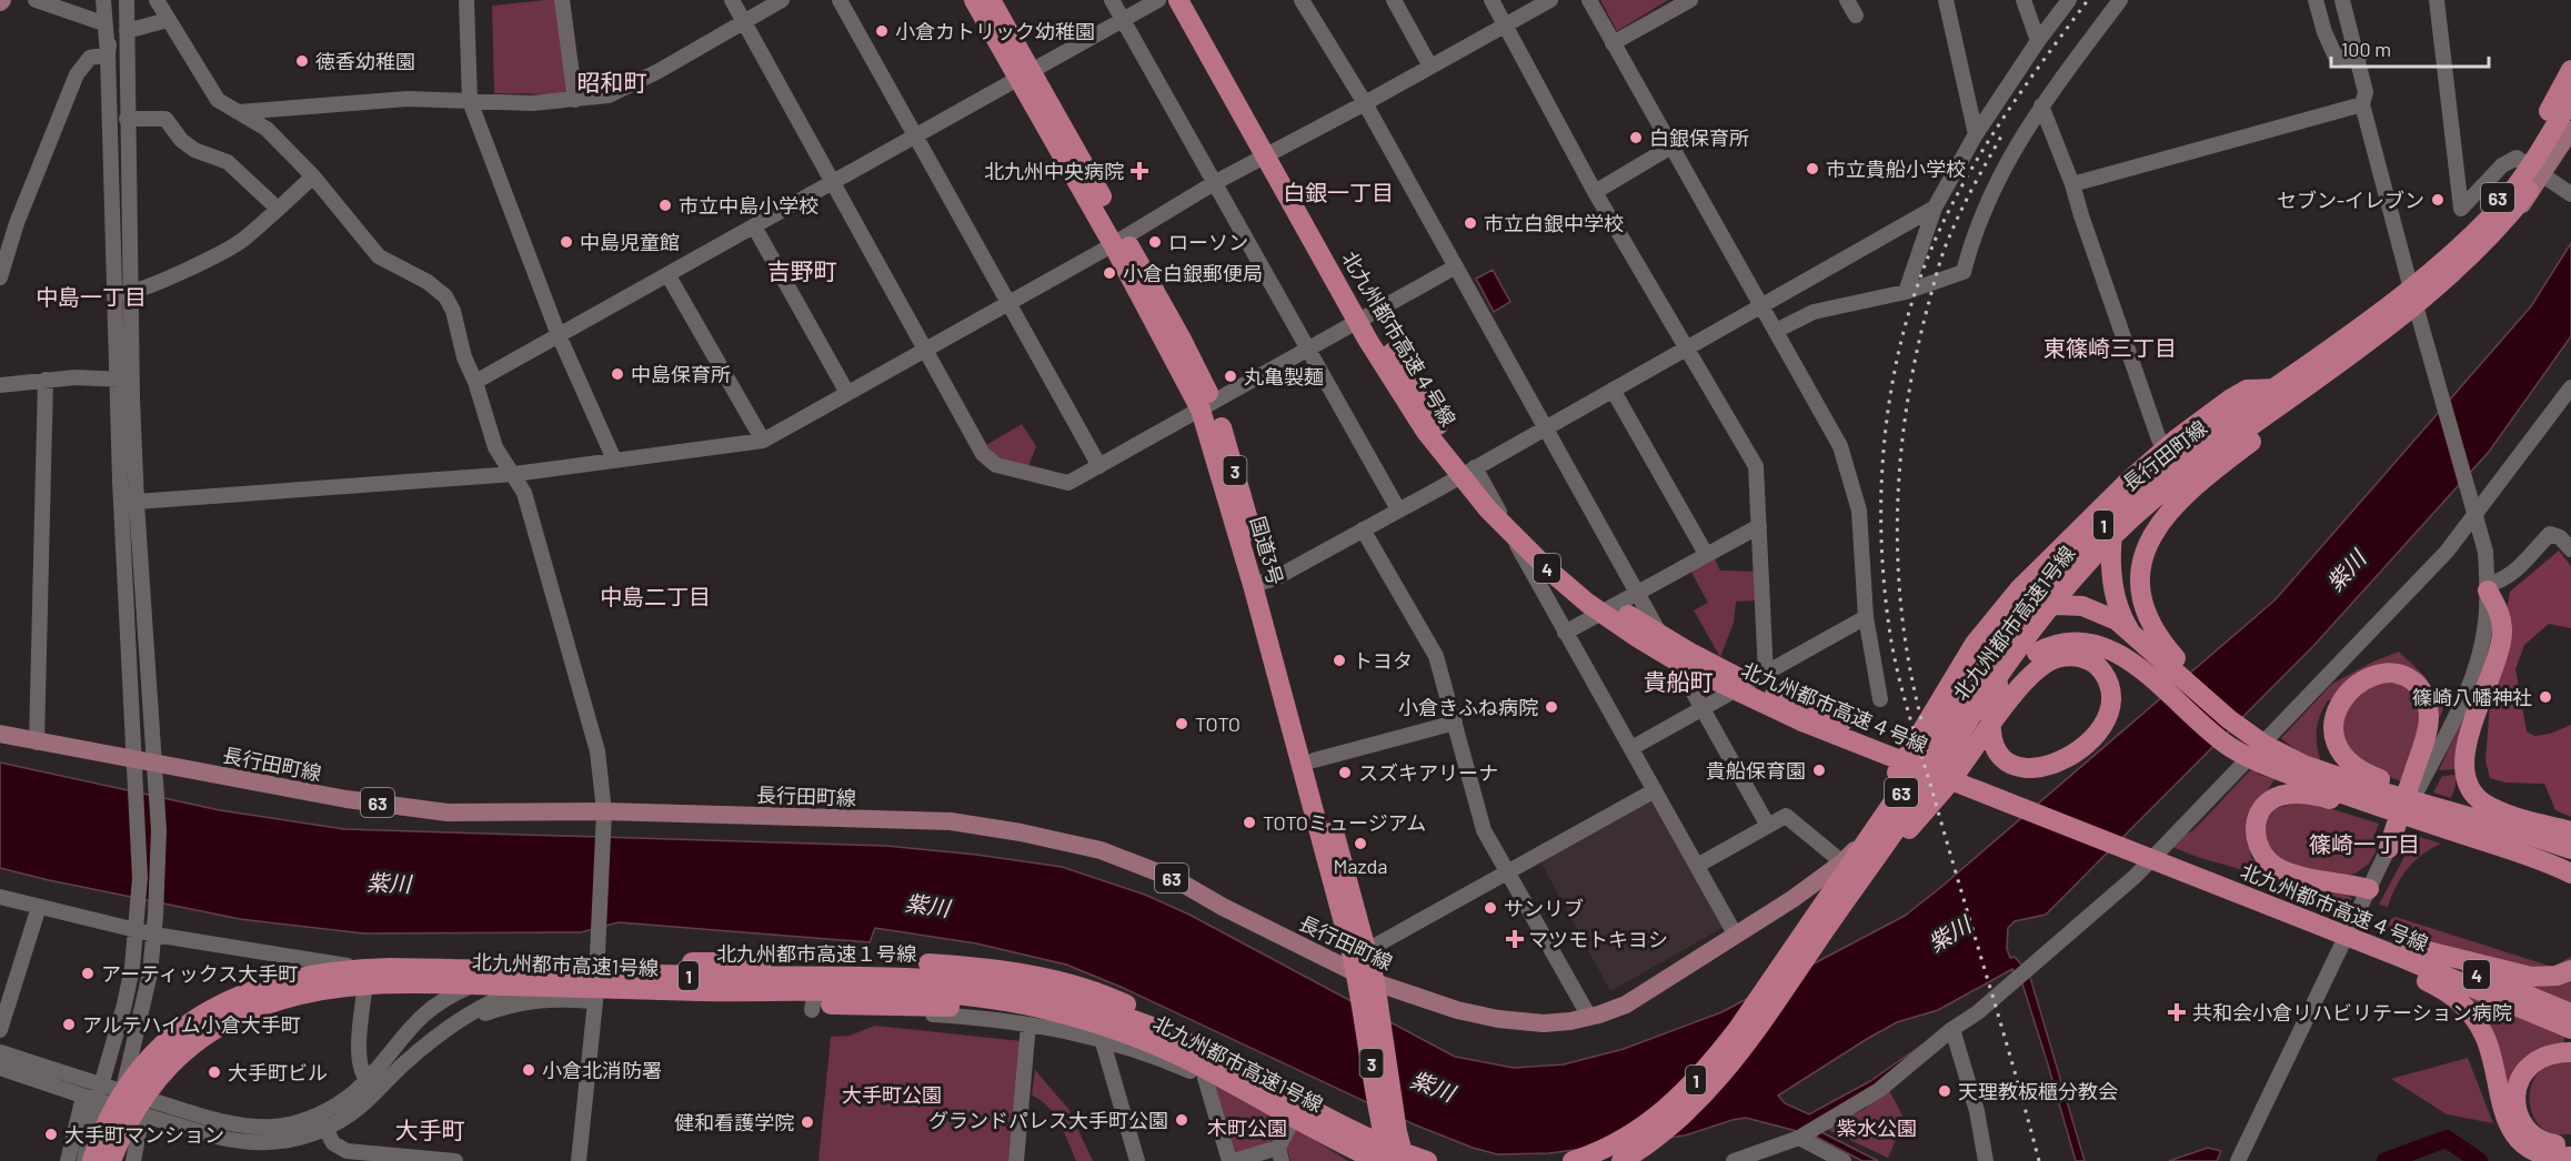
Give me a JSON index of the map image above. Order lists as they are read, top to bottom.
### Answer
{
  "streets": {
    "highway": [
      "北九州都市高速４号線",
      "3",
      "1",
      "国道3号",
      "4",
      "北九州都市高速1号線",
      "北九州都市高速１号線"
    ],
    "main road": ["63", "長行田町線"]
  },
  "crossings": [
    ["長行田町線", "国道3号"],
    ["長行田町線", "北九州都市高速1号線"],
    ["1", "北九州都市高速1号線"],
    ["国道3号", "北九州都市高速1号線"]
  ],
  "districts": [
    "昭和町",
    "白銀一丁目",
    "吉野町",
    "中島一丁目",
    "東篠崎三丁目",
    "中島二丁目",
    "貴船町",
    "篠崎一丁目",
    "大手町"
  ],
  "water": ["紫川"],
  "parks": ["大手町公園", "木町公園", "紫水公園"],
  "places": {
    "other": [
      "小倉カトリック幼稚園",
      "徳香幼稚園",
      "白銀保育所",
      "市立貴船小学校",
      "セブン-イレブン",
      "市立中島小学校",
      "市立白銀中学校",
      "中島児童館",
      "ローソン",
      "小倉白銀郵便局",
      "中島保育所",
      "丸亀製麺",
      "トヨタ",
      "篠崎八幡神社",
      "小倉きふね病院",
      "TOTO",
      "貴船保育園",
      "スズキアリーナ",
      "TOTOミュージアム",
      "Mazda",
      "サンリブ",
      "アーティックス大手町",
      "アルテハイム小倉大手町",
      "小倉北消防署",
      "大手町ビル",
      "天理教板櫃分教会",
      "グランドパレス大手町公園",
      "健和看護学院",
      "大手町マンション"
    ],
    "health": ["北九州中央病院", "マツモトキヨシ", "共和会小倉リハビリテーション病院"]
  },
  "scale_bar": "100 m"
}
